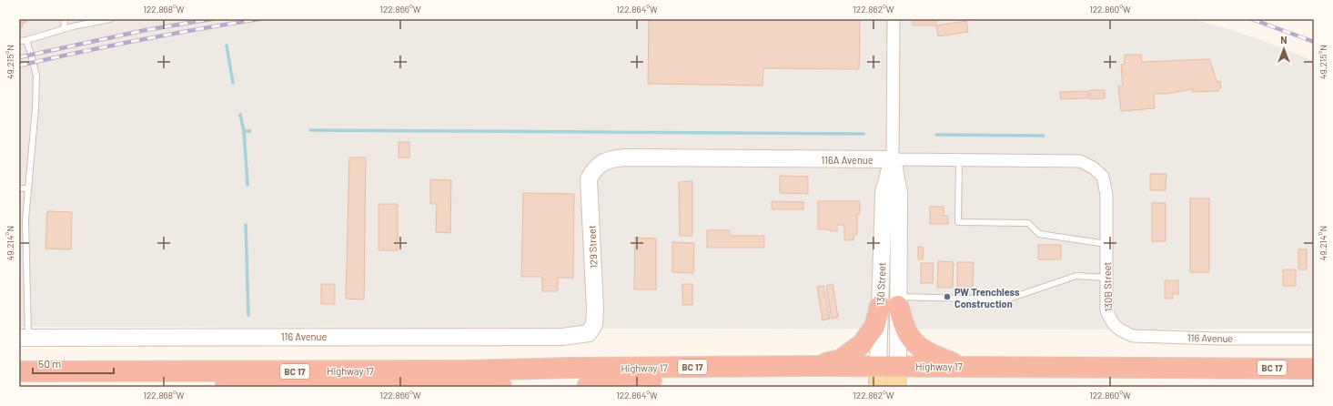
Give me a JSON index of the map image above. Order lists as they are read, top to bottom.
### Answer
{
  "streets": {
    "highway": ["Highway 17", "BC 17"],
    "street": [
      "116A Avenue",
      "129 Street",
      "130 Street",
      "130B Street",
      "116 Avenue"
    ]
  },
  "crossings": [
    ["116A Avenue", "129 Street"],
    ["116A Avenue", "130 Street"],
    ["116A Avenue", "130B Street"],
    ["129 Street", "116 Avenue"],
    ["130 Street", "Highway 17"],
    ["130B Street", "116 Avenue"]
  ],
  "places": ["PW Trenchless Construction"],
  "scale_bar": "50 m",
  "north": "top",
  "coordinates": [
    "122.868°W",
    "122.866°W",
    "122.864°W",
    "122.862°W",
    "122.860°W",
    "49.215°N",
    "49.214°N"
  ]
}
